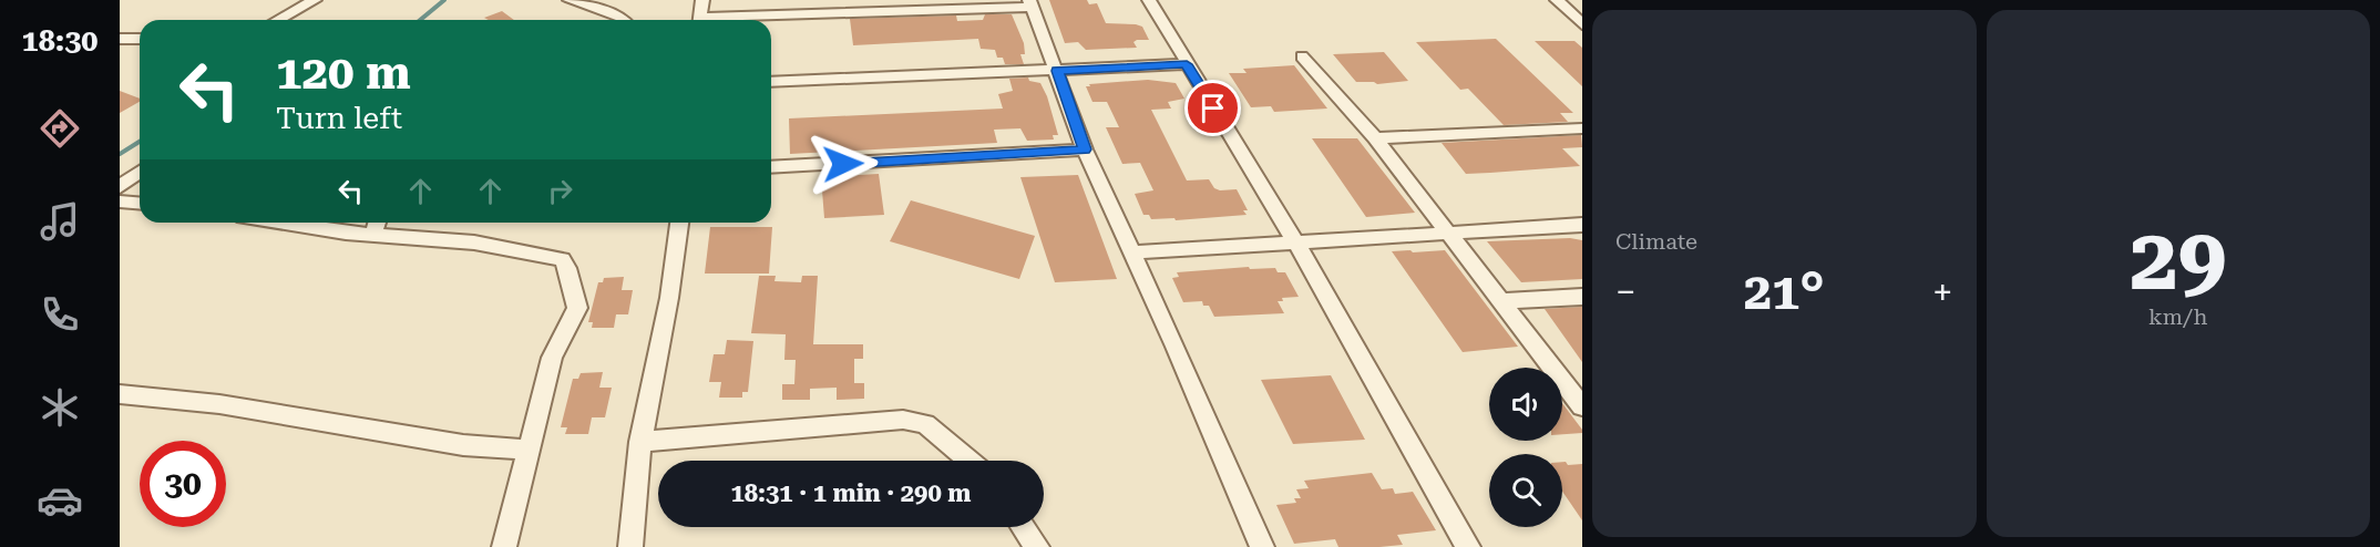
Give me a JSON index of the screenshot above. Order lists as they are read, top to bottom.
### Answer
{
  "page": {
    "tabs": "18:30",
    "tile": [
      "Climate",
      ["29", "km/h"]
    ],
    "turn": ["120 m", "Turn left"],
    "heat": ["−", "21°", "+"],
    "limit": "30",
    "trip": "18:31 · 1 min · 290 m"
  }
}
